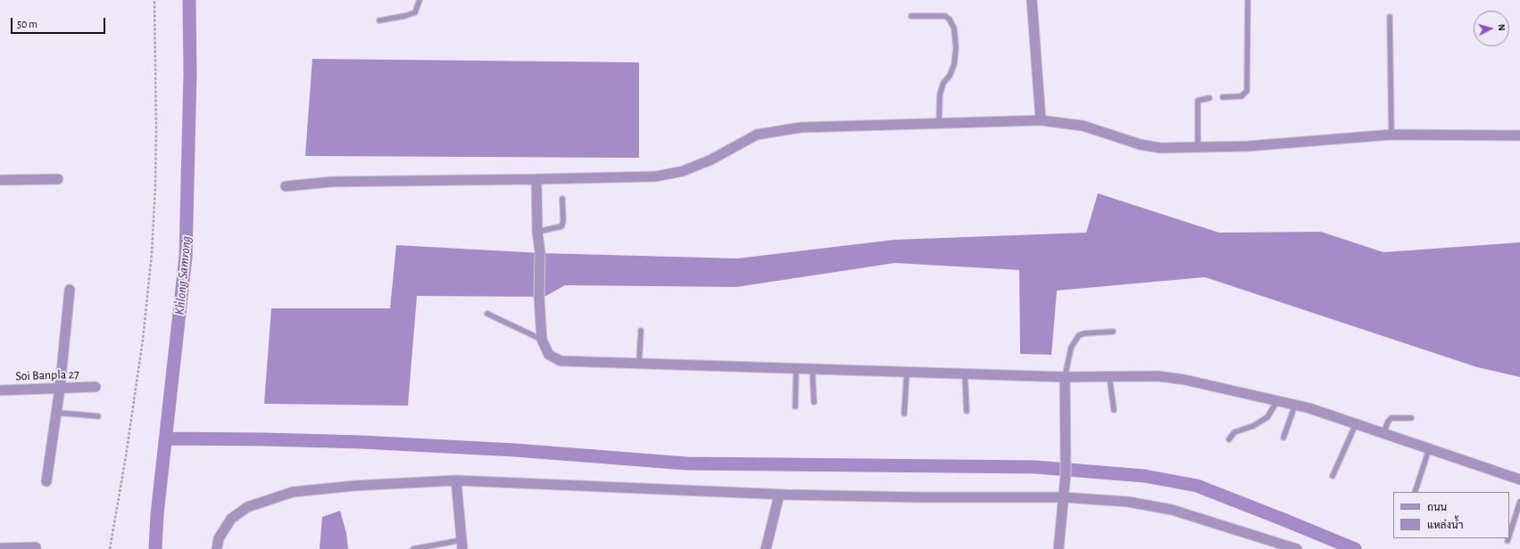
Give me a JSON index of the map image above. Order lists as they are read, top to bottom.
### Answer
{
  "streets": {
    "street": ["Soi Banpla 27"]
  },
  "water": ["Khlong Samrong"],
  "legend": ["ถนน", "แหล่งน้ำ"],
  "scale_bar": "50 m",
  "north": "right"
}
